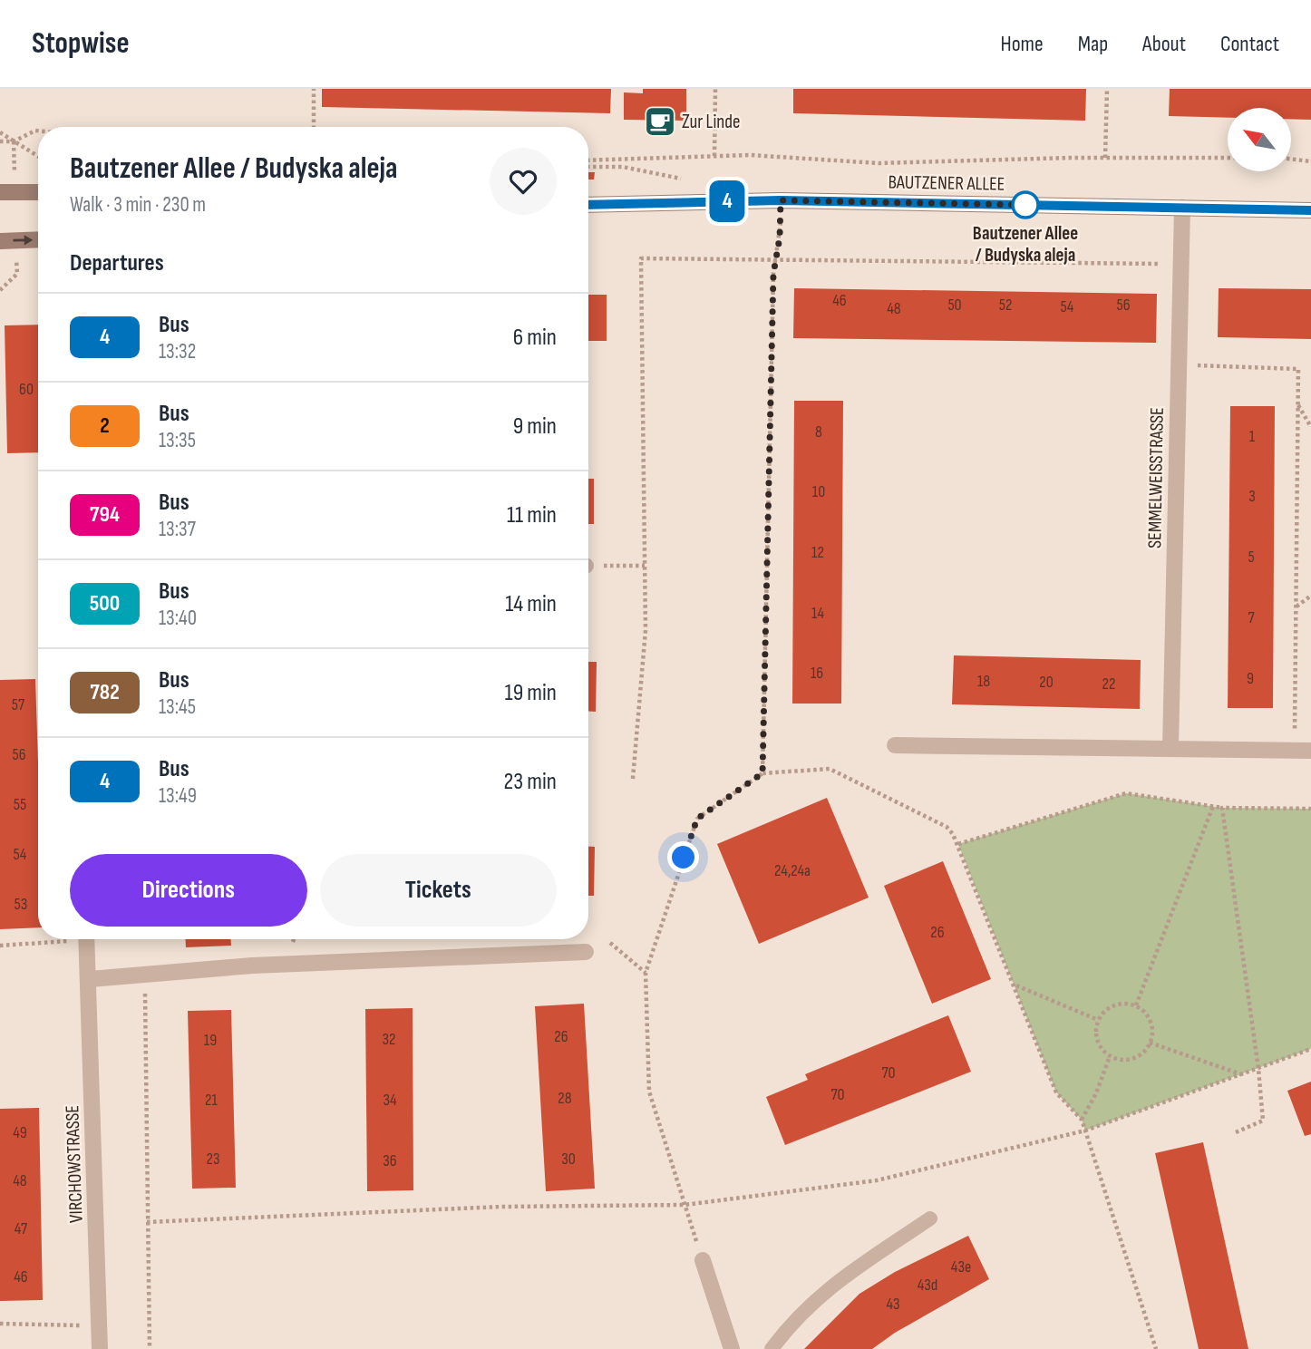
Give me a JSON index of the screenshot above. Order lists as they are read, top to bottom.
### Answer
{
  "streets": {
    "street": ["BAUTZENER ALLEE", "SEMMELWEISSTRASSE", "VIRCHOWSTRASSE"]
  },
  "crossings": [
    ["BAUTZENER ALLEE", "SEMMELWEISSTRASSE"]
  ],
  "places": {
    "cafe": ["Zur Linde"],
    "other": ["Bautzener Allee / Budyska aleja"]
  },
  "lines": ["bus line 4"],
  "house_numbers": [
    "46",
    "50",
    "52",
    "56",
    "54",
    "48",
    "60",
    "8",
    "1",
    "10",
    "3",
    "12",
    "5",
    "14",
    "7",
    "16",
    "9",
    "18",
    "20",
    "22",
    "57",
    "56",
    "55",
    "54",
    "24,24a",
    "53",
    "26",
    "26",
    "32",
    "19",
    "70",
    "70",
    "28",
    "21",
    "34",
    "49",
    "23",
    "30",
    "36",
    "48",
    "47",
    "43e",
    "46",
    "43d",
    "43"
  ],
  "north": "top left",
  "page": {
    "header": "Stopwise",
    "nav": [
      "Home",
      "Map",
      "About",
      "Contact"
    ],
    "on_map": "4",
    "heading": [
      ["Bautzener Allee / Budyska aleja", "Walk · 3 min · 230 m"],
      "Departures"
    ],
    "list": [
      {
        "mark": "4",
        "name": "Bus",
        "note": "13:32",
        "value": "6 min"
      },
      {
        "mark": "2",
        "name": "Bus",
        "note": "13:35",
        "value": "9 min"
      },
      {
        "mark": "794",
        "name": "Bus",
        "note": "13:37",
        "value": "11 min"
      },
      {
        "mark": "500",
        "name": "Bus",
        "note": "13:40",
        "value": "14 min"
      },
      {
        "mark": "782",
        "name": "Bus",
        "note": "13:45",
        "value": "19 min"
      },
      {
        "mark": "4",
        "name": "Bus",
        "note": "13:49",
        "value": "23 min"
      }
    ],
    "buttons": ["Directions", "Tickets"]
  }
}
